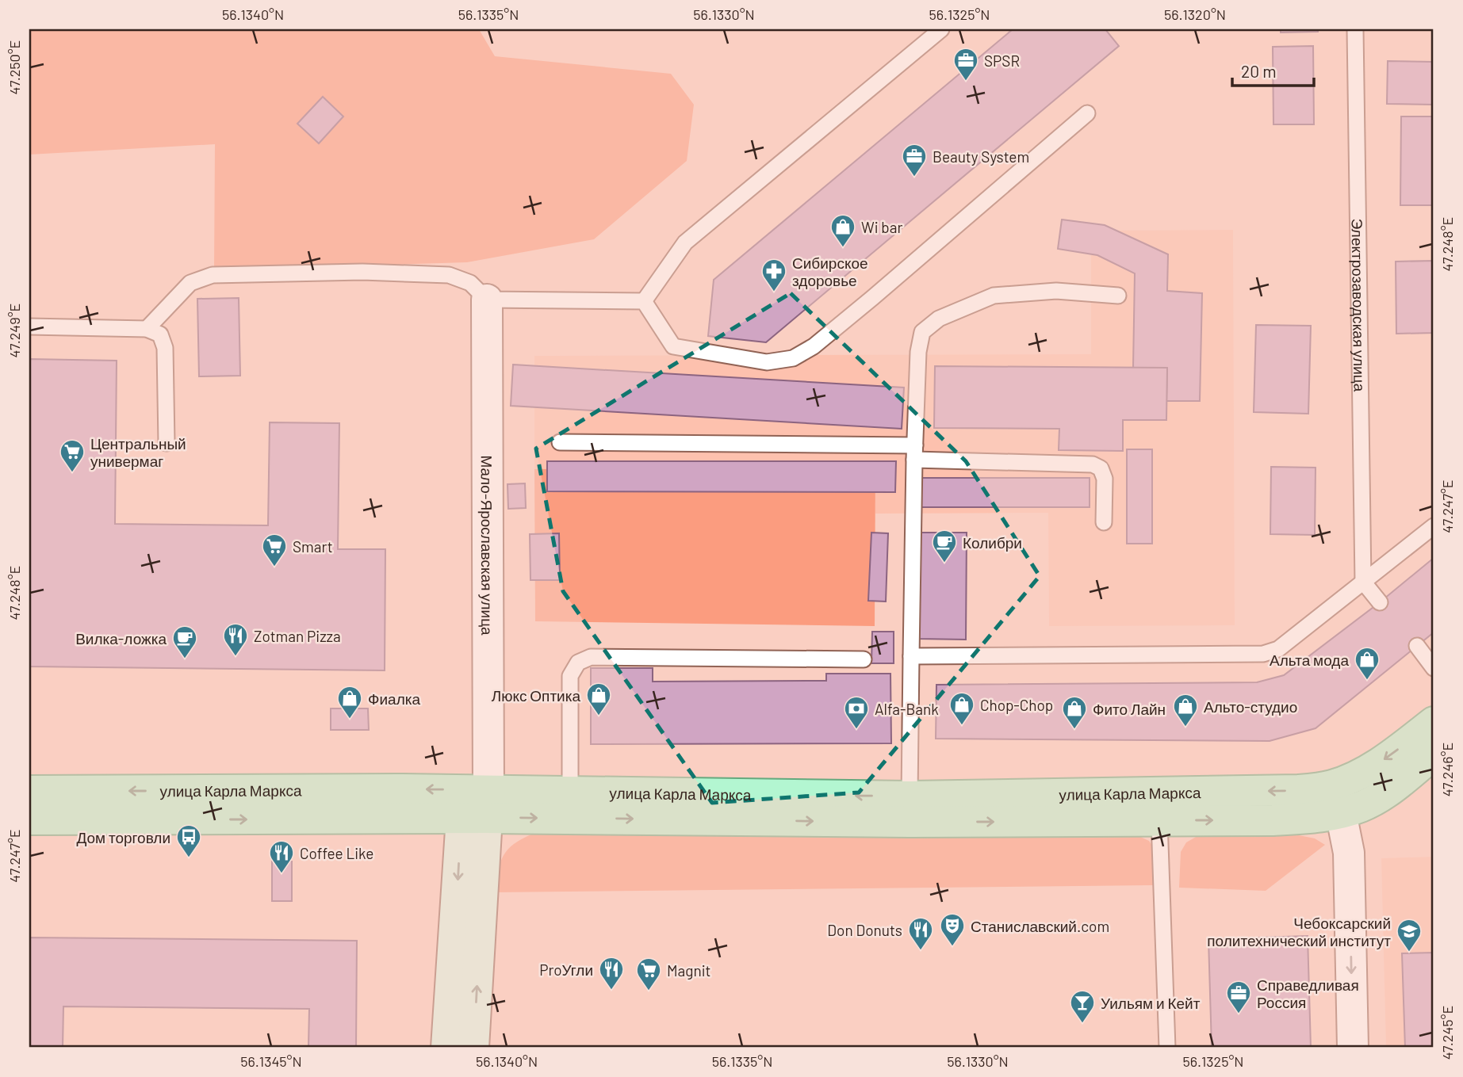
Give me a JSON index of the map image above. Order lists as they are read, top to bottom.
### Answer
{
  "streets": {
    "main road": ["улица Карла Маркса"],
    "street": ["Мало-Ярославская улица"],
    "lane": ["Электрозаводская улица"]
  },
  "crossings": [
    ["Мало-Ярославская улица", "улица Карла Маркса"]
  ],
  "places": {
    "office": ["SPSR", "Beauty System", "Справедливая Россия"],
    "shop": [
      "Wi bar",
      "Альта мода",
      "Люкс Оптика",
      "Фиалка",
      "Chop-Chop",
      "Альто-студио",
      "Фито Лайн"
    ],
    "pharmacy": ["Сибирское здоровье"],
    "supermarket": ["Центральный универмаг", "Smart", "Magnit"],
    "cafe": ["Колибри", "Вилка-ложка"],
    "restaurant": [
      "Zotman Pizza",
      "Coffee Like",
      "Don Donuts",
      "ProУгли"
    ],
    "bank": ["Alfa-Bank"],
    "bus stop": ["Дом торговли"],
    "theatre": ["Станиславский.com"],
    "school or university": ["Чебоксарский политехнический институт"],
    "bar": ["Уильям и Кейт"]
  },
  "scale_bar": "20 m",
  "coordinates": [
    "56.1340°N",
    "56.1335°N",
    "56.1330°N",
    "56.1325°N",
    "56.1320°N",
    "47.250°E",
    "47.248°E",
    "47.249°E",
    "47.247°E",
    "47.246°E",
    "47.245°E",
    "56.1345°N"
  ]
}
